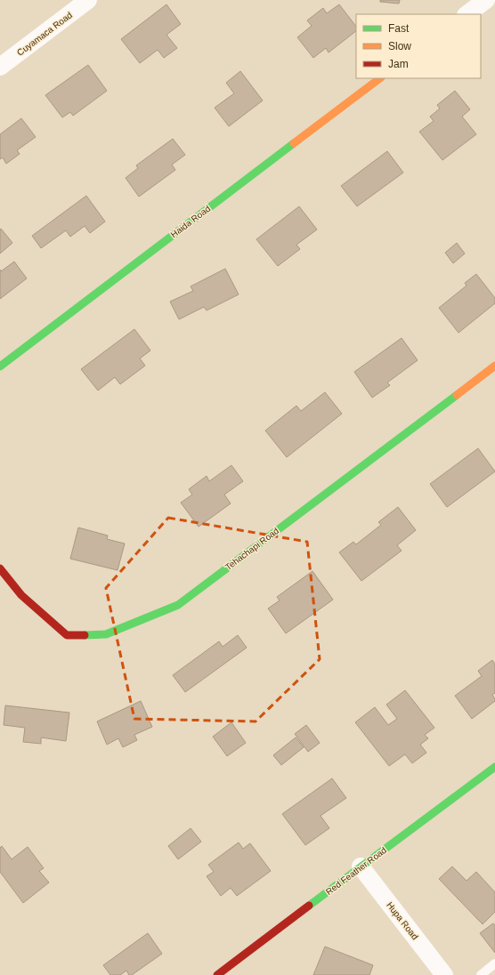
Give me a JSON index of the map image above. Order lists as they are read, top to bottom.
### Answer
{
  "streets": {
    "street": [
      "Cuyamaca Road",
      "Haida Road",
      "Tehachapi Road",
      "Red Feather Road",
      "Hupa Road"
    ]
  },
  "crossings": [
    ["Red Feather Road", "Hupa Road"]
  ],
  "legend": ["Fast", "Slow", "Jam"]
}
